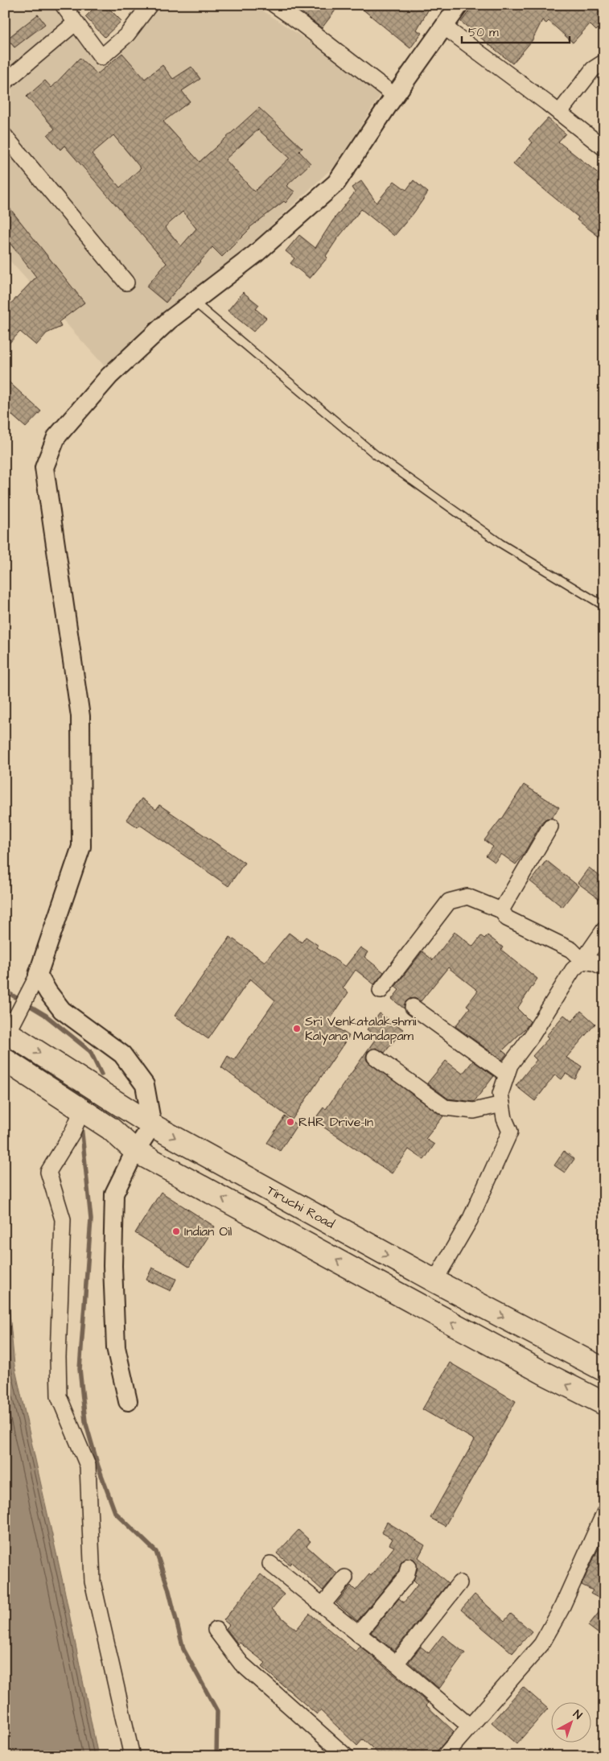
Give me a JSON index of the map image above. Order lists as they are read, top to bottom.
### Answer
{
  "streets": {
    "highway": ["Tiruchi Road"]
  },
  "places": ["Sri Venkatalakshmi Kalyana Mandapam", "RHR Drive-In", "Indian Oil"],
  "scale_bar": "50 m",
  "north": "top right"
}
